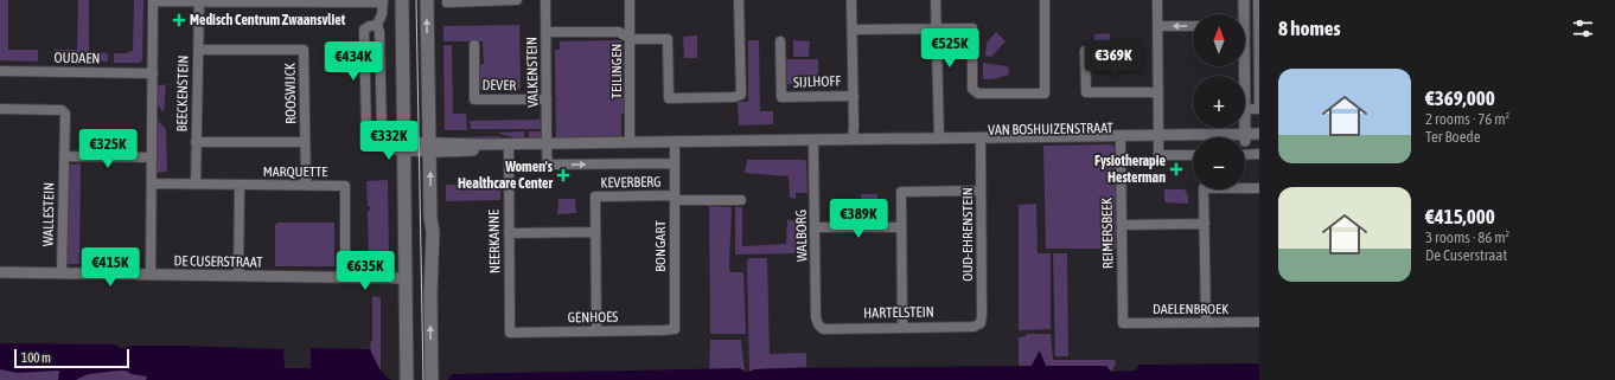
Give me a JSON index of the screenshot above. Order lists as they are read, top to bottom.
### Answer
{
  "streets": {
    "street": [
      "OUDAEN",
      "TEILINGEN",
      "VALKENSTEIN",
      "SIJLHOFF",
      "DEVER",
      "BEECKENSTEIN",
      "ROOSWIJCK",
      "VAN BOSHUIZENSTRAAT",
      "MARQUETTE",
      "KEVERBERG",
      "WALLESTEIN",
      "REIMERSBEEK",
      "OUD-EHRENSTEIN",
      "WALBORG",
      "NEERKANNE",
      "BONGART",
      "DE CUSERSTRAAT",
      "DAELENBROEK",
      "HARTELSTEIN",
      "GENHOES"
    ]
  },
  "crossings": [
    ["TEILINGEN", "VAN BOSHUIZENSTRAAT"],
    ["VALKENSTEIN", "DEVER"],
    ["VALKENSTEIN", "VAN BOSHUIZENSTRAAT"],
    ["BEECKENSTEIN", "ROOSWIJCK"],
    ["BEECKENSTEIN", "MARQUETTE"],
    ["ROOSWIJCK", "MARQUETTE"],
    ["VAN BOSHUIZENSTRAAT", "REIMERSBEEK"],
    ["VAN BOSHUIZENSTRAAT", "OUD-EHRENSTEIN"],
    ["VAN BOSHUIZENSTRAAT", "WALBORG"],
    ["VAN BOSHUIZENSTRAAT", "NEERKANNE"],
    ["MARQUETTE", "DE CUSERSTRAAT"],
    ["KEVERBERG", "BONGART"],
    ["KEVERBERG", "GENHOES"],
    ["WALLESTEIN", "DE CUSERSTRAAT"],
    ["REIMERSBEEK", "DAELENBROEK"],
    ["OUD-EHRENSTEIN", "HARTELSTEIN"],
    ["WALBORG", "HARTELSTEIN"],
    ["NEERKANNE", "GENHOES"],
    ["BONGART", "GENHOES"]
  ],
  "places": {
    "health": ["Medisch Centrum Zwaansvliet", "Fysiotherapie Hesterman", "Women's Healthcare Center"]
  },
  "scale_bar": "100 m",
  "north": "top",
  "page": {
    "heading": "8 homes",
    "map_buttons": ["+", "−"],
    "price": [
      "€525K",
      "€369K",
      "€434K",
      "€332K",
      "€325K",
      "€389K",
      "€415K",
      "€635K"
    ],
    "list": [
      {
        "name": "€369,000",
        "note": "2 rooms · 76 m² · Ter Boede"
      },
      {
        "name": "€415,000",
        "note": "3 rooms · 86 m² · De Cuserstraat"
      }
    ],
    "scale": "100 m"
  }
}
